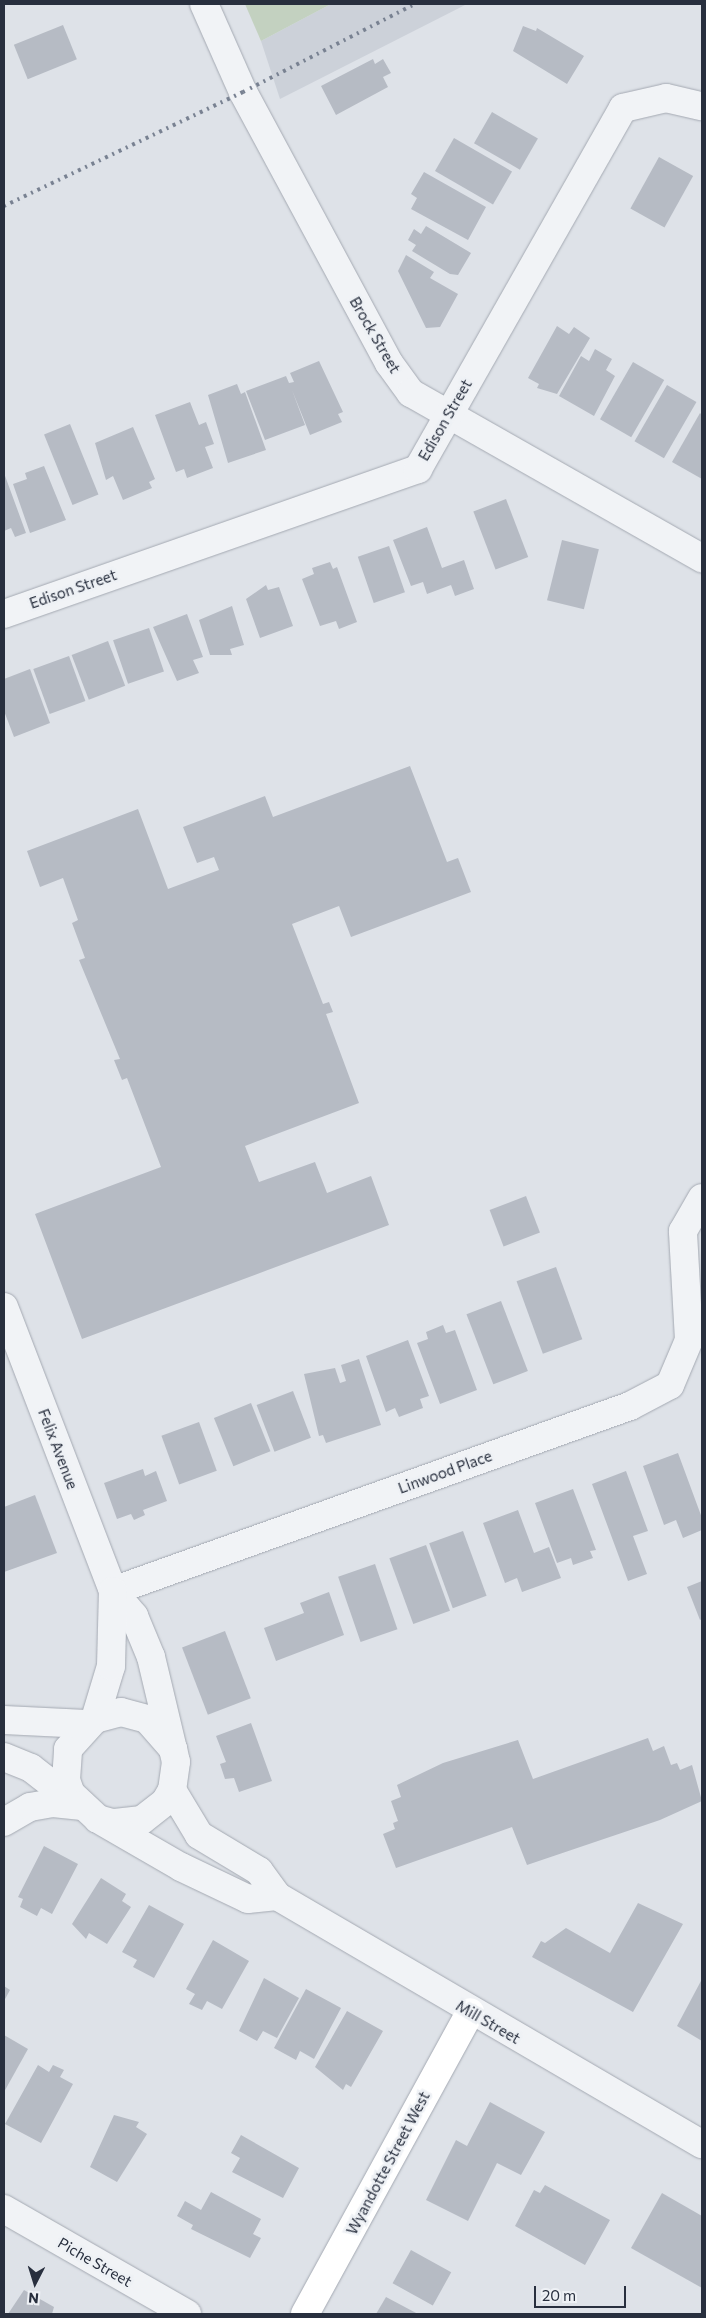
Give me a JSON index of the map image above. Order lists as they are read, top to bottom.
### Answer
{
  "streets": {
    "main road": ["Wyandotte Street West"],
    "street": [
      "Brock Street",
      "Edison Street",
      "Felix Avenue",
      "Linwood Place",
      "Mill Street",
      "Piche Street"
    ]
  },
  "crossings": [
    ["Brock Street", "Edison Street"],
    ["Felix Avenue", "Linwood Place"],
    ["Felix Avenue", "Mill Street"],
    ["Mill Street", "Wyandotte Street West"]
  ],
  "scale_bar": "20 m",
  "north": "bottom"
}
